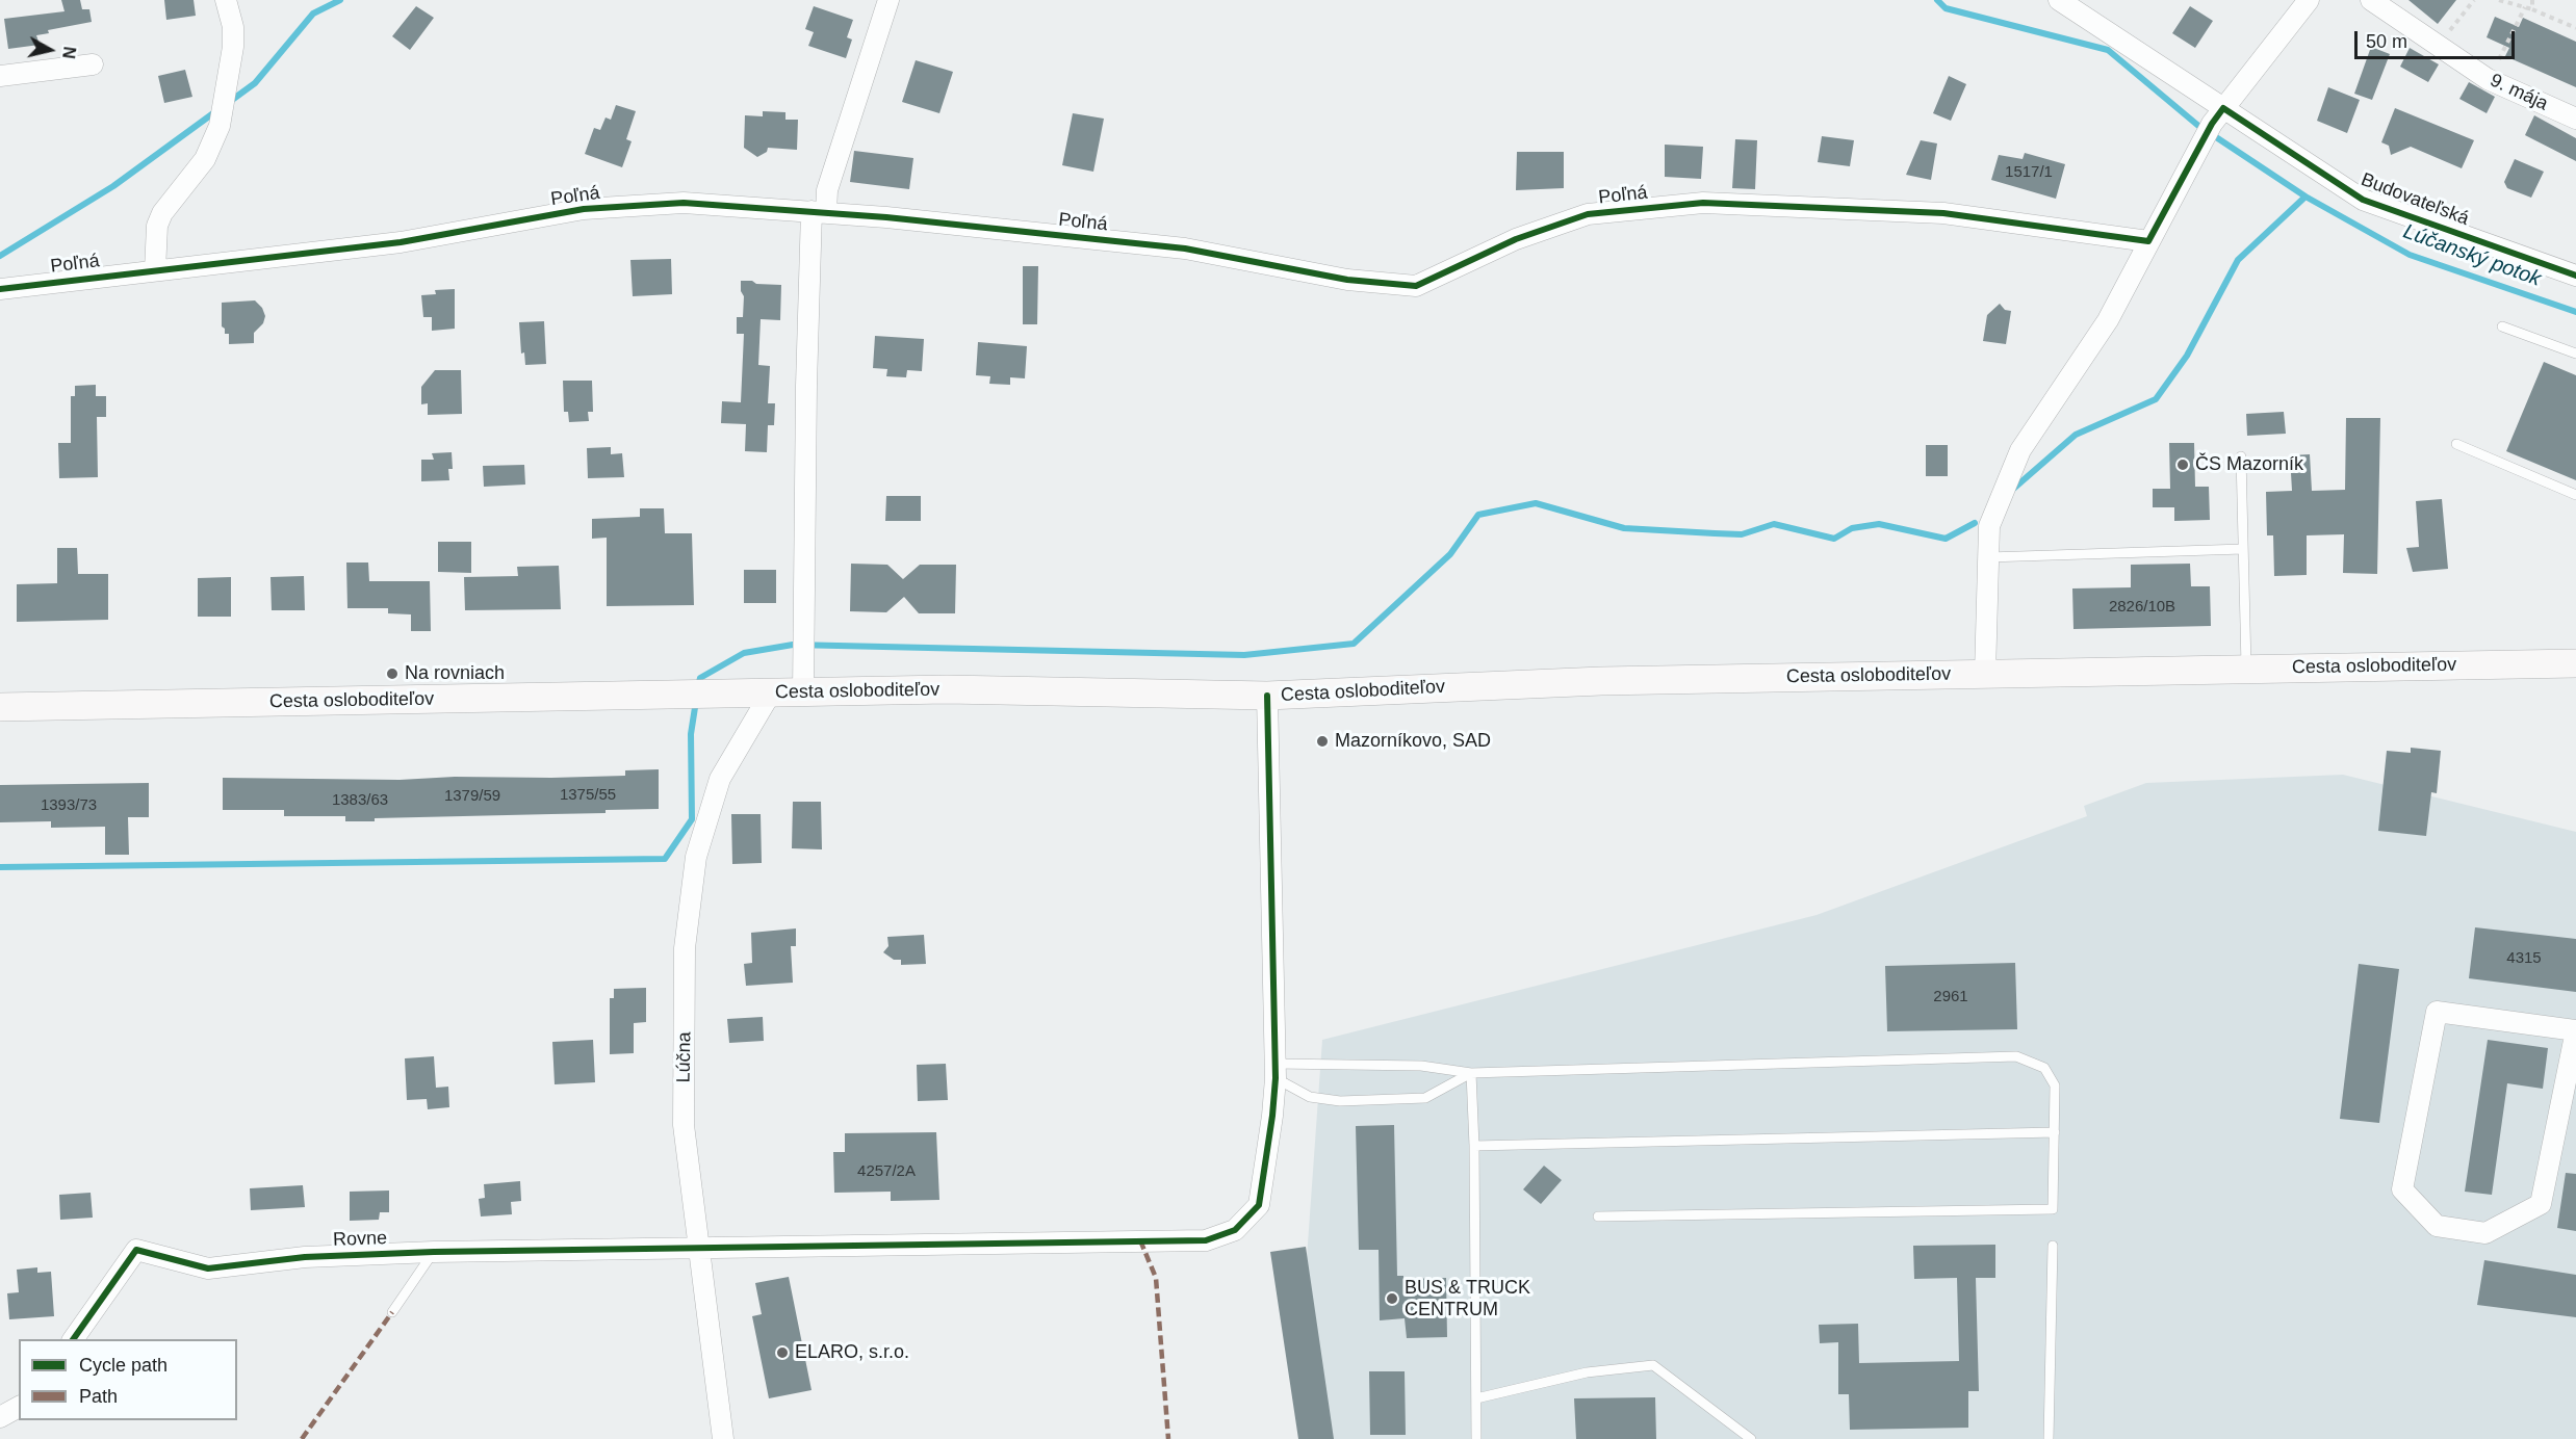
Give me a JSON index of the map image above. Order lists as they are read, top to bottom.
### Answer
{
  "streets": {
    "main road": ["Cesta osloboditeľov"],
    "street": [
      "9. mája",
      "Poľná",
      "Budovateľská",
      "Lúčna",
      "Rovne"
    ]
  },
  "crossings": [
    ["Cesta osloboditeľov", "Lúčna"],
    ["Cesta osloboditeľov", "Rovne"],
    ["Lúčna", "Rovne"]
  ],
  "water": ["Lúčanský potok"],
  "places": [
    "ČS Mazorník",
    "Na rovniach",
    "Mazorníkovo, SAD",
    "BUS & TRUCK CENTRUM",
    "ELARO, s.r.o."
  ],
  "house_numbers": [
    "1517/1",
    "2826/10B",
    "1375/55",
    "1379/59",
    "1383/63",
    "1393/73",
    "4315",
    "2961",
    "4257/2A"
  ],
  "legend": ["Cycle path", "Path"],
  "scale_bar": "50 m",
  "north": "right"
}
